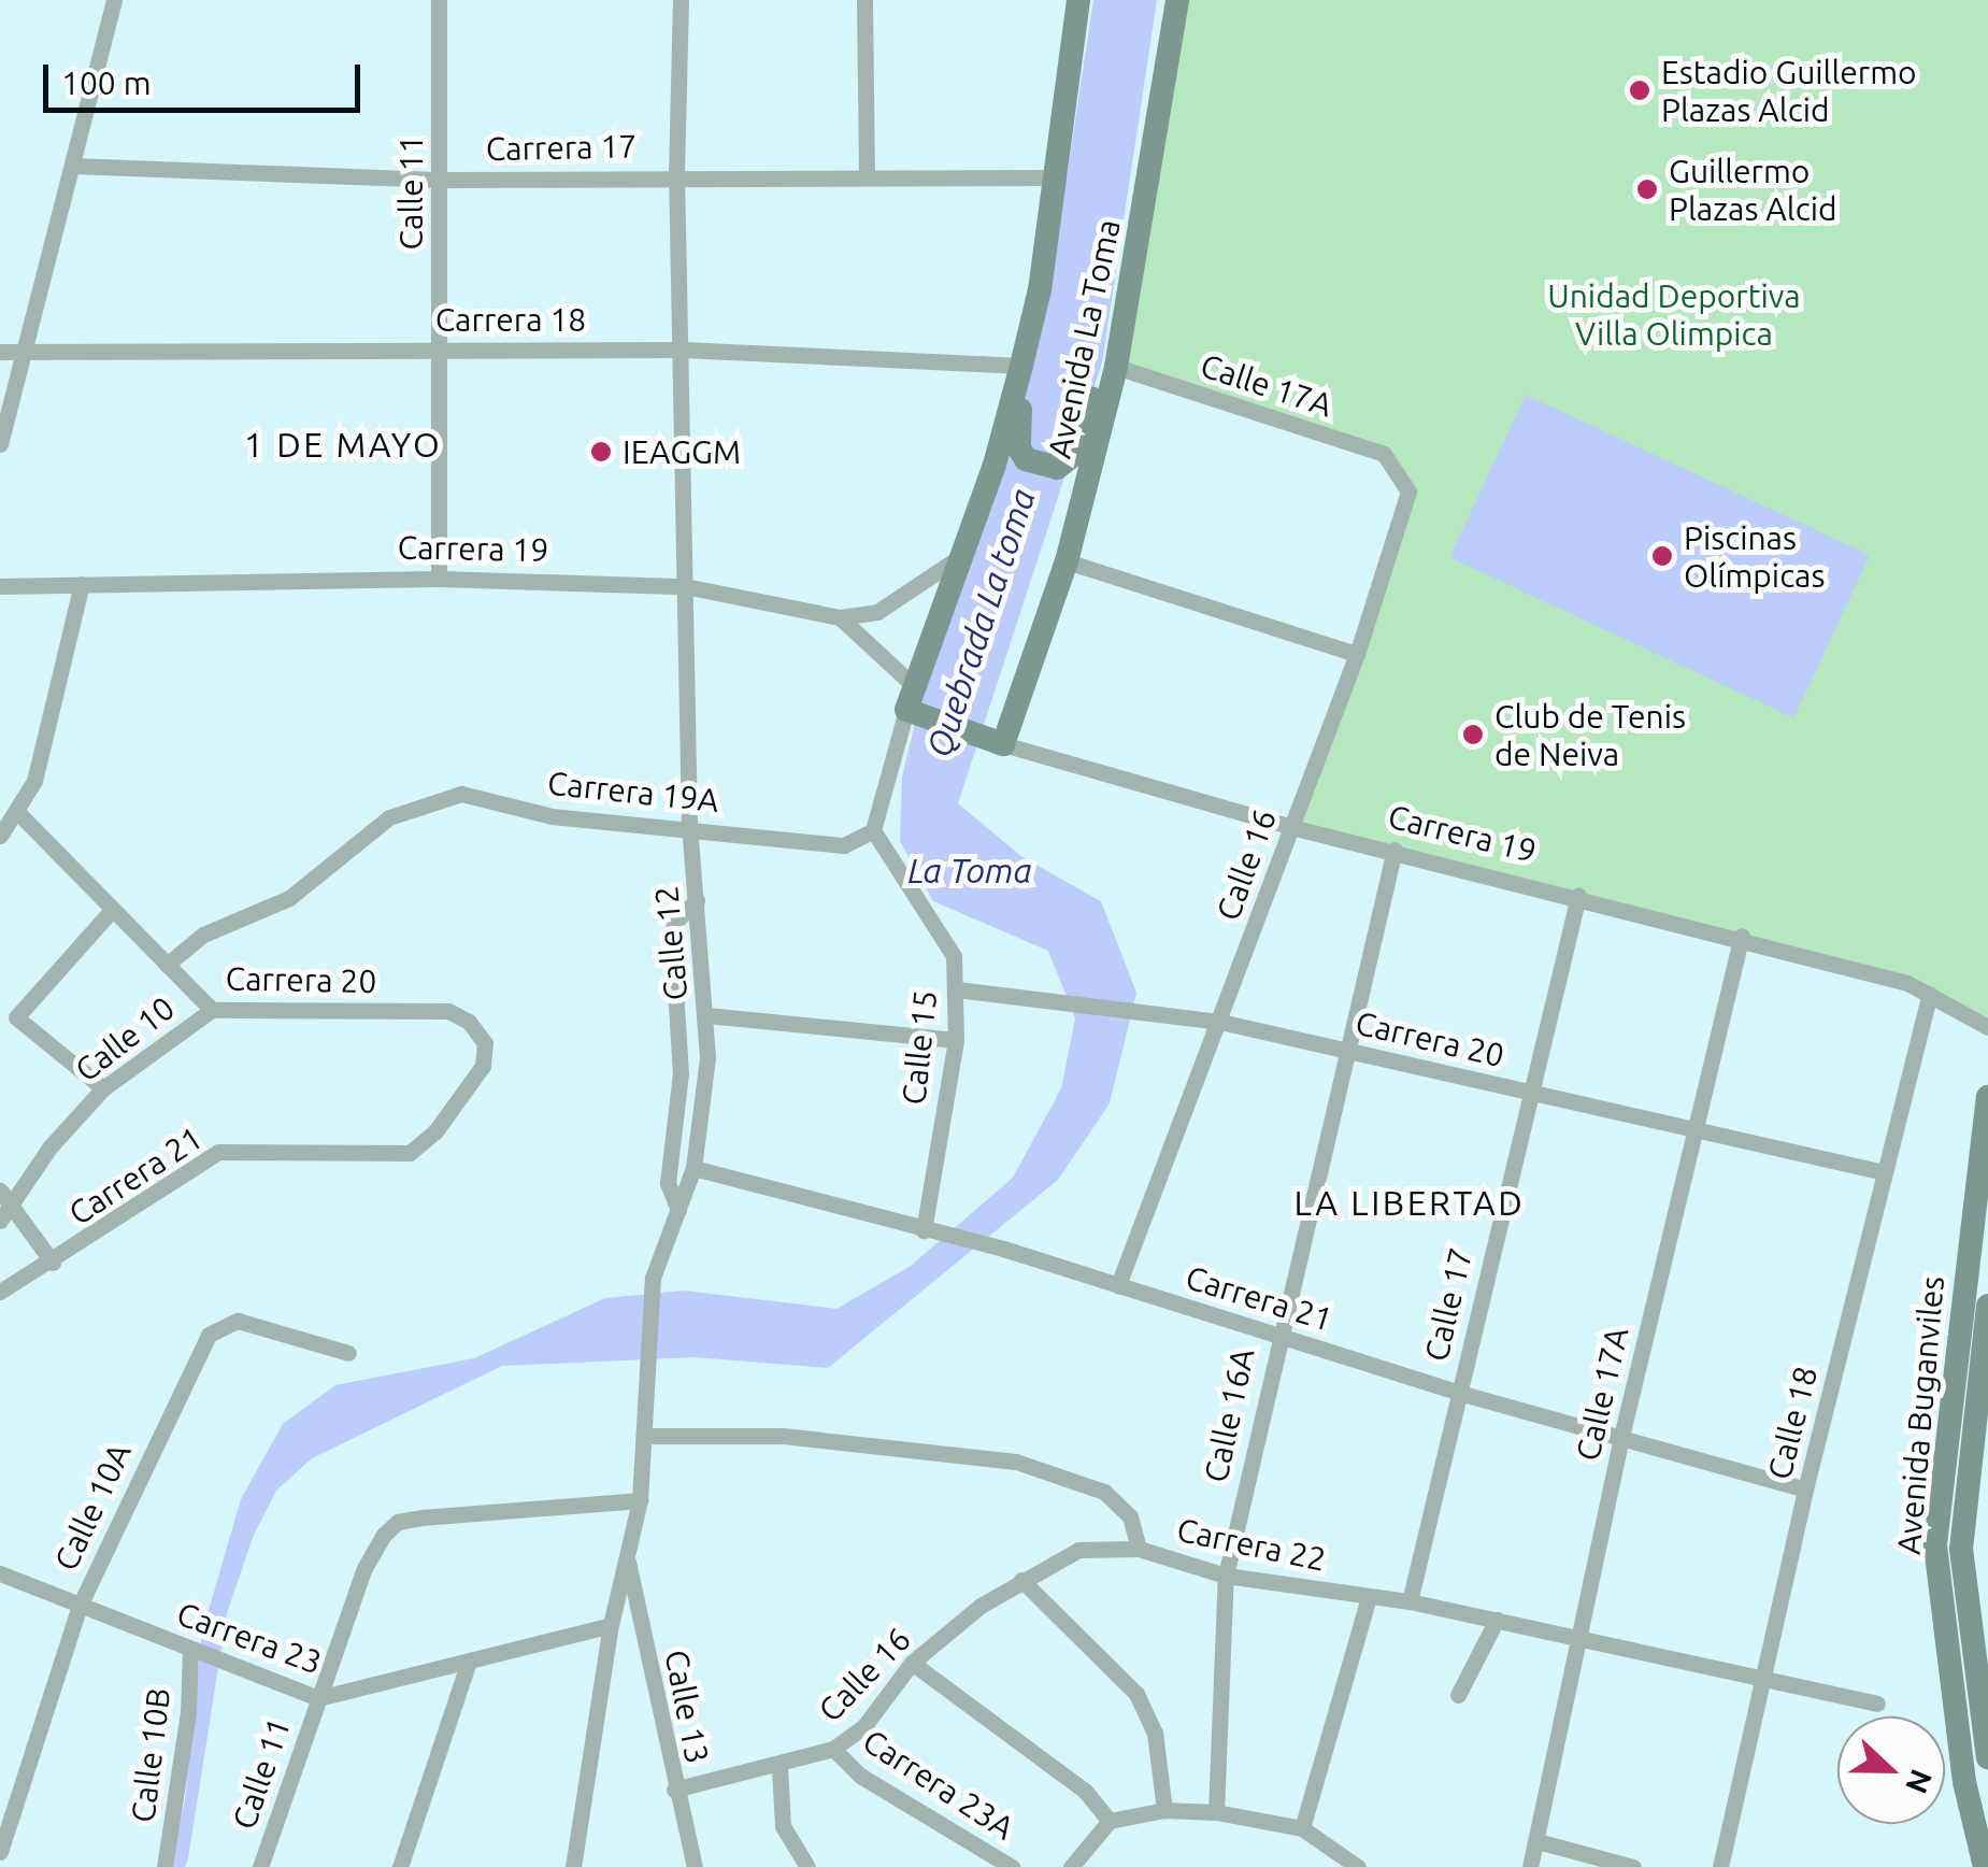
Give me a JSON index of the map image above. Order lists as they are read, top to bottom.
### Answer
{
  "streets": {
    "main road": ["Avenida La Toma", "Carrera 19", "Avenida Buganviles"],
    "street": [
      "Carrera 17",
      "Calle 11",
      "Carrera 18",
      "Calle 17A",
      "Carrera 19A",
      "Calle 16",
      "Calle 12",
      "Carrera 20",
      "Calle 10",
      "Calle 15",
      "Carrera 21",
      "Calle 17",
      "Calle 16A",
      "Calle 18",
      "Calle 10A",
      "Carrera 22",
      "Carrera 23",
      "Calle 13",
      "Calle 10B",
      "Carrera 23A"
    ]
  },
  "crossings": [
    ["Carrera 17", "Calle 11"],
    ["Carrera 17", "Avenida La Toma"],
    ["Carrera 17", "Calle 12"],
    ["Calle 11", "Carrera 18"],
    ["Calle 11", "Carrera 19"],
    ["Calle 11", "Carrera 23"],
    ["Carrera 18", "Avenida La Toma"],
    ["Carrera 18", "Calle 12"],
    ["Avenida La Toma", "Calle 17A"],
    ["Avenida La Toma", "Carrera 19"],
    ["Avenida La Toma", "Carrera 19A"],
    ["Avenida La Toma", "Calle 15"],
    ["Calle 17A", "Carrera 19"],
    ["Calle 17A", "Calle 16"],
    ["Calle 17A", "Carrera 20"],
    ["Calle 17A", "Carrera 21"],
    ["Calle 17A", "Carrera 22"],
    ["Carrera 19", "Calle 16"],
    ["Carrera 19", "Calle 12"],
    ["Carrera 19", "Calle 17"],
    ["Carrera 19", "Calle 16A"],
    ["Carrera 19", "Calle 18"],
    ["Carrera 19A", "Calle 12"],
    ["Carrera 19A", "Carrera 20"],
    ["Carrera 19A", "Calle 15"],
    ["Calle 16", "Carrera 20"],
    ["Calle 16", "Carrera 21"],
    ["Calle 16", "Carrera 22"],
    ["Calle 16", "Calle 13"],
    ["Calle 16", "Carrera 23A"],
    ["Calle 12", "Carrera 21"],
    ["Calle 12", "Carrera 22"],
    ["Calle 12", "Carrera 23"],
    ["Calle 12", "Calle 13"],
    ["Carrera 20", "Calle 10"],
    ["Carrera 20", "Calle 15"],
    ["Carrera 20", "Carrera 21"],
    ["Carrera 20", "Calle 17"],
    ["Carrera 20", "Calle 16A"],
    ["Carrera 20", "Calle 18"],
    ["Calle 10", "Carrera 21"],
    ["Calle 15", "Carrera 21"],
    ["Carrera 21", "Calle 17"],
    ["Carrera 21", "Calle 16A"],
    ["Carrera 21", "Calle 18"],
    ["Calle 17", "Carrera 22"],
    ["Calle 16A", "Carrera 22"],
    ["Calle 18", "Carrera 22"],
    ["Calle 10A", "Carrera 23"],
    ["Carrera 23", "Calle 10B"]
  ],
  "districts": ["1 DE MAYO", "LA LIBERTAD"],
  "water": ["Quebrada La toma", "La Toma"],
  "parks": ["Unidad Deportiva Villa Olimpica"],
  "places": [
    "Estadio Guillermo Plazas Alcid",
    "Guillermo Plazas Alcid",
    "IEAGGM",
    "Piscinas Olímpicas",
    "Club de Tenis de Neiva"
  ],
  "scale_bar": "100 m",
  "north": "right"
}
